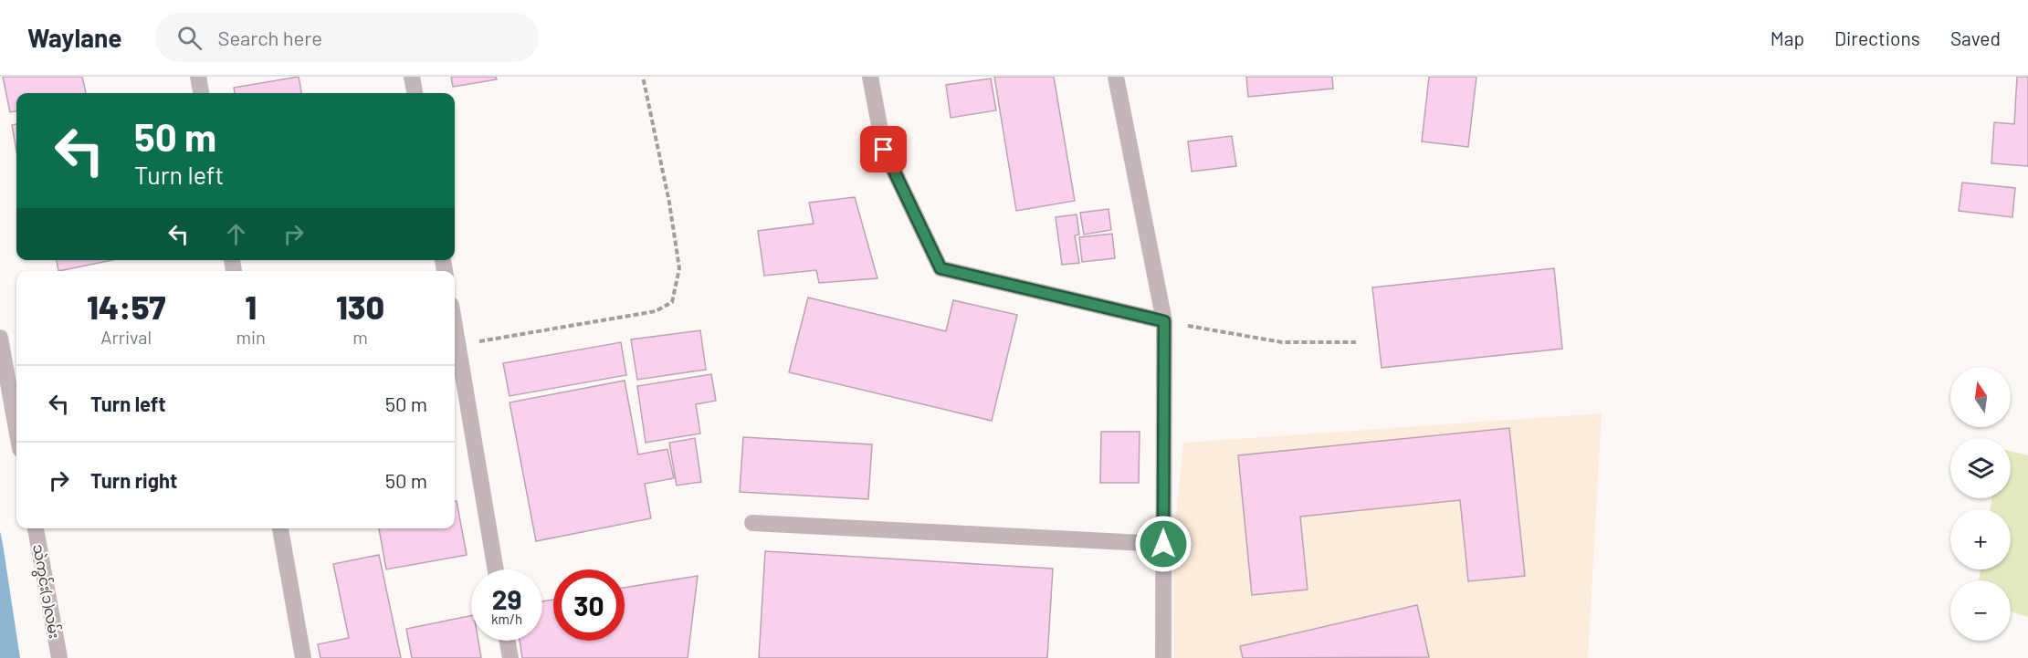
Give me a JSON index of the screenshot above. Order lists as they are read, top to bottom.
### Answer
{
  "streets": {
    "street": ["သဲကွင်း(၁)လမ်း"]
  },
  "north": "top",
  "page": {
    "header": "Waylane",
    "search": "Search here",
    "nav": ["Map", "Directions", "Saved"],
    "turn": ["50 m", "Turn left"],
    "eta": [
      "14:57",
      "Arrival",
      "1",
      "min",
      "130",
      "m"
    ],
    "list": [
      {
        "name": "Turn left",
        "value": "50 m"
      },
      {
        "name": "Turn right",
        "value": "50 m"
      }
    ],
    "map_buttons": ["+", "−"],
    "speed": "29 km/h",
    "limit": "30"
  }
}
